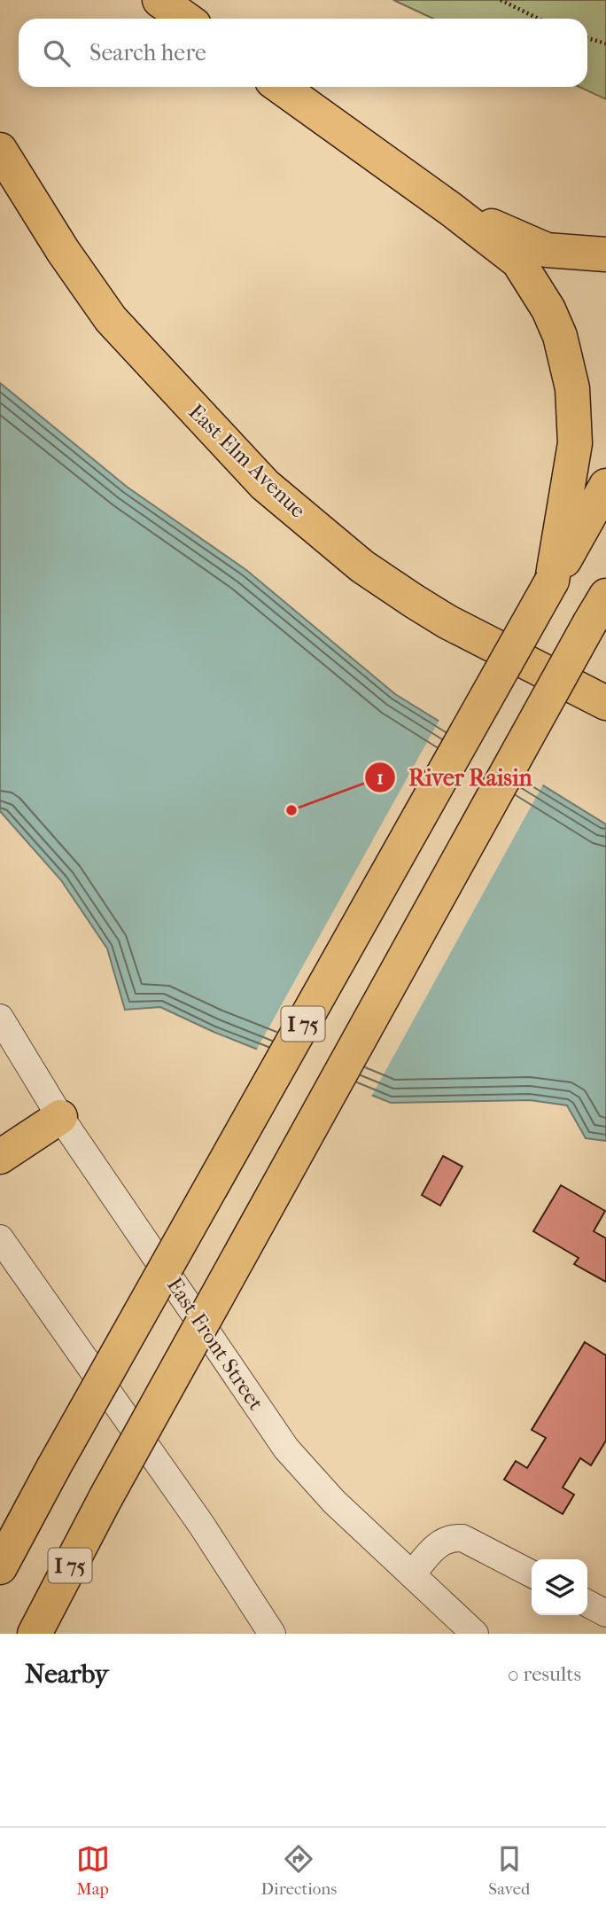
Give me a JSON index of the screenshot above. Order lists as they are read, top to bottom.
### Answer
{
  "streets": {
    "main road": ["East Elm Avenue", "I 75"],
    "street": ["East Front Street"]
  },
  "places": ["River Raisin"],
  "page": {
    "search": "Search here",
    "heading": ["Nearby", "0 results"],
    "nav": ["Map", "Directions", "Saved"]
  }
}
